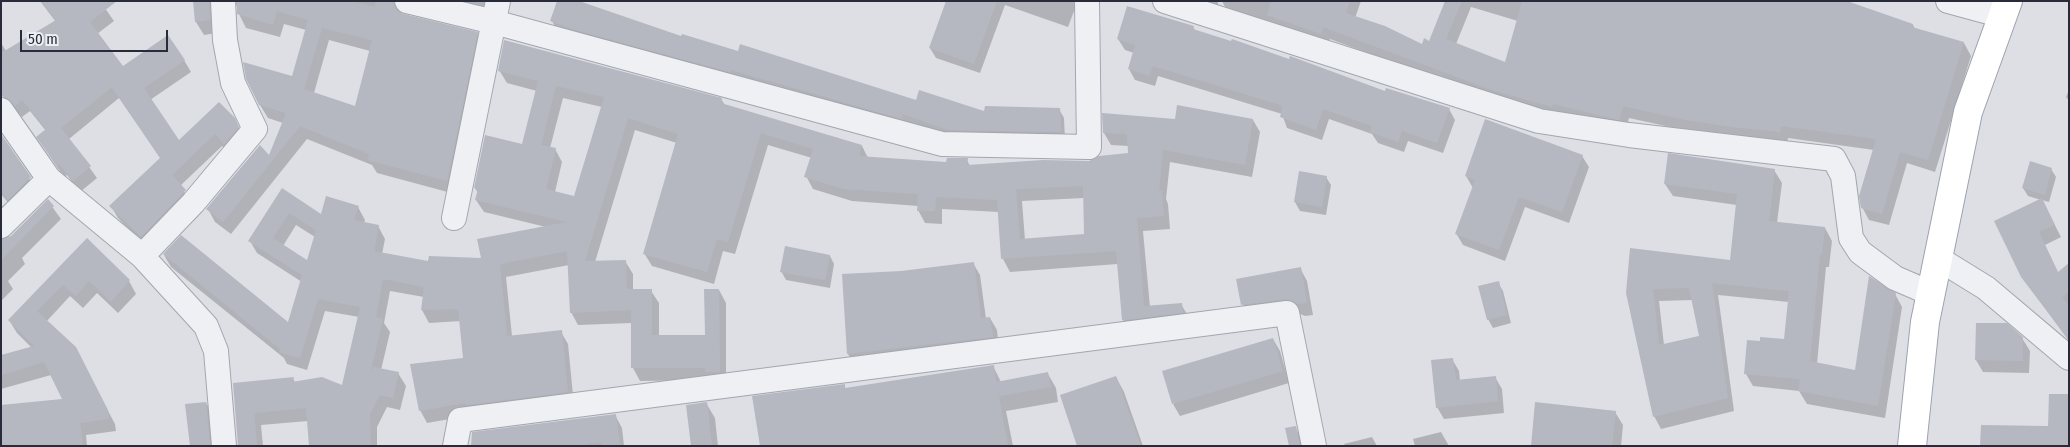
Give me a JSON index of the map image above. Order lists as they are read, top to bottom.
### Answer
{
  "scale_bar": "50 m"
}
